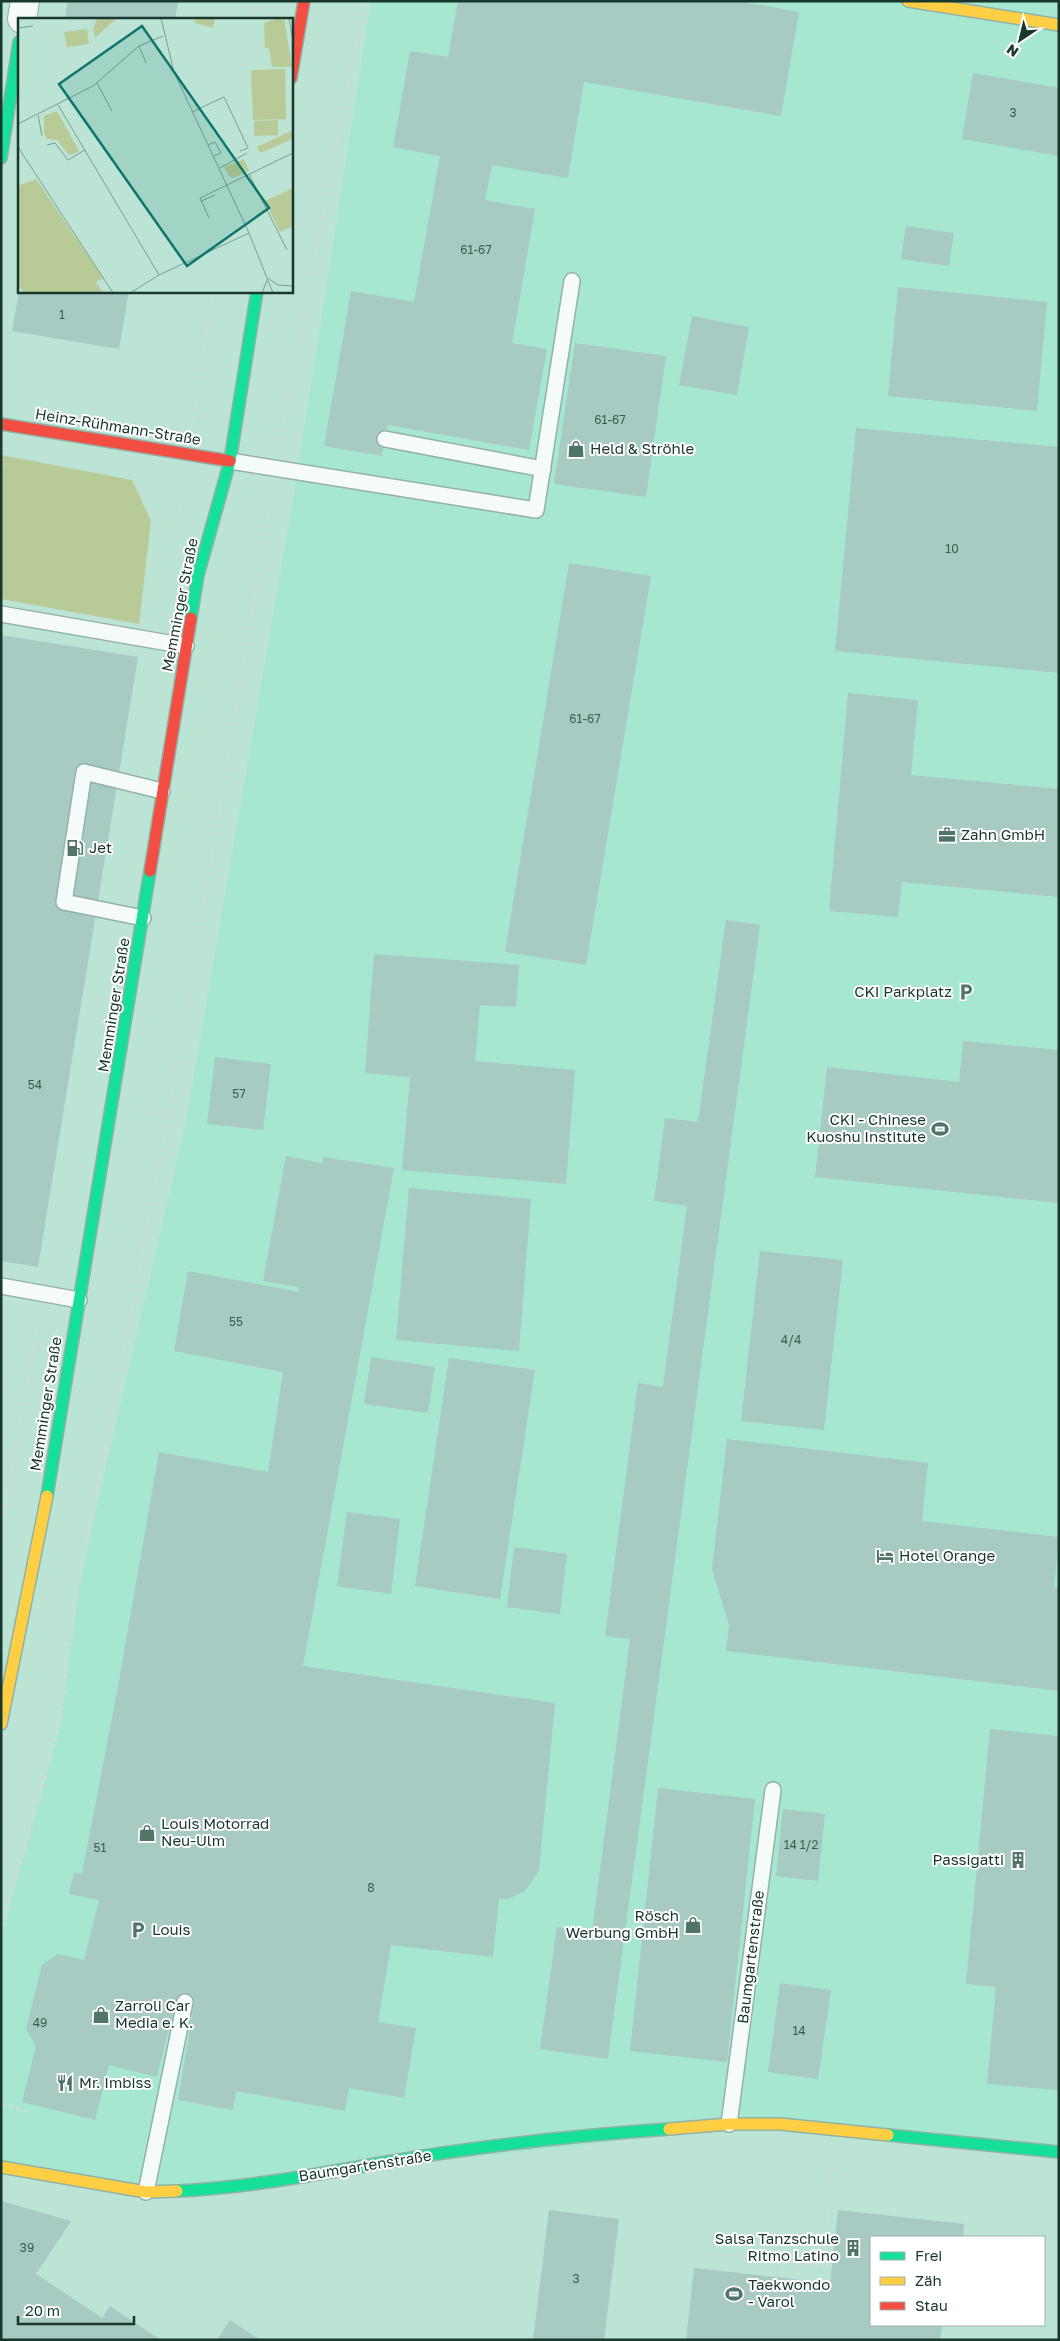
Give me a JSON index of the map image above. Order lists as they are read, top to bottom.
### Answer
{
  "streets": {
    "street": ["Heinz-Rühmann-Straße", "Memminger Straße", "Baumgartenstraße"]
  },
  "crossings": [
    ["Heinz-Rühmann-Straße", "Memminger Straße"]
  ],
  "places": {
    "shop": [
      "Held & Ströhle",
      "Louis Motorrad Neu-Ulm",
      "Rösch Werbung GmbH",
      "Zarroli Car Media e. K."
    ],
    "office": ["Zahn GmbH"],
    "fuel station": ["Jet"],
    "parking": ["CKI Parkplatz", "Louis"],
    "sports": ["CKI - Chinese Kuoshu Institute", "Taekwondo - Varol"],
    "hotel": ["Hotel Orange"],
    "building": ["Passigatti", "Salsa Tanzschule Ritmo Latino"],
    "restaurant": ["Mr. Imbiss"]
  },
  "house_numbers": [
    "3",
    "61-67",
    "1",
    "61-67",
    "10",
    "61-67",
    "54",
    "57",
    "55",
    "4/4",
    "14 1/2",
    "51",
    "8",
    "49",
    "14",
    "39",
    "3"
  ],
  "legend": ["Frei", "Zäh", "Stau"],
  "scale_bar": "20 m",
  "north": "bottom left"
}
